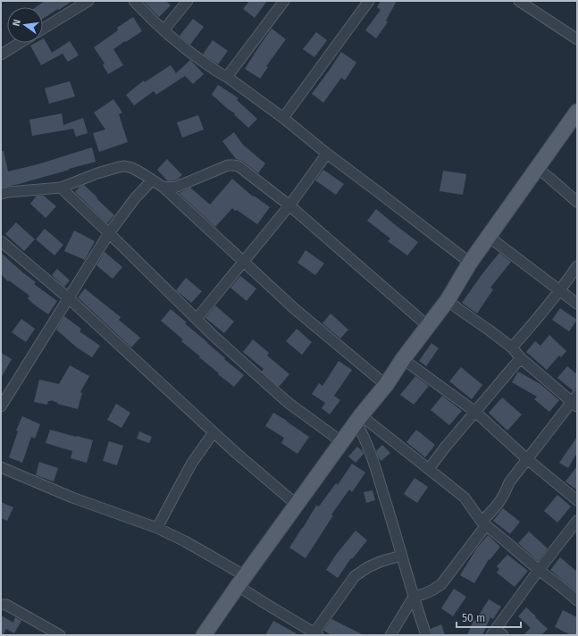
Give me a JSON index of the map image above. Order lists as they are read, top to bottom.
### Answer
{
  "scale_bar": "50 m",
  "north": "left"
}
